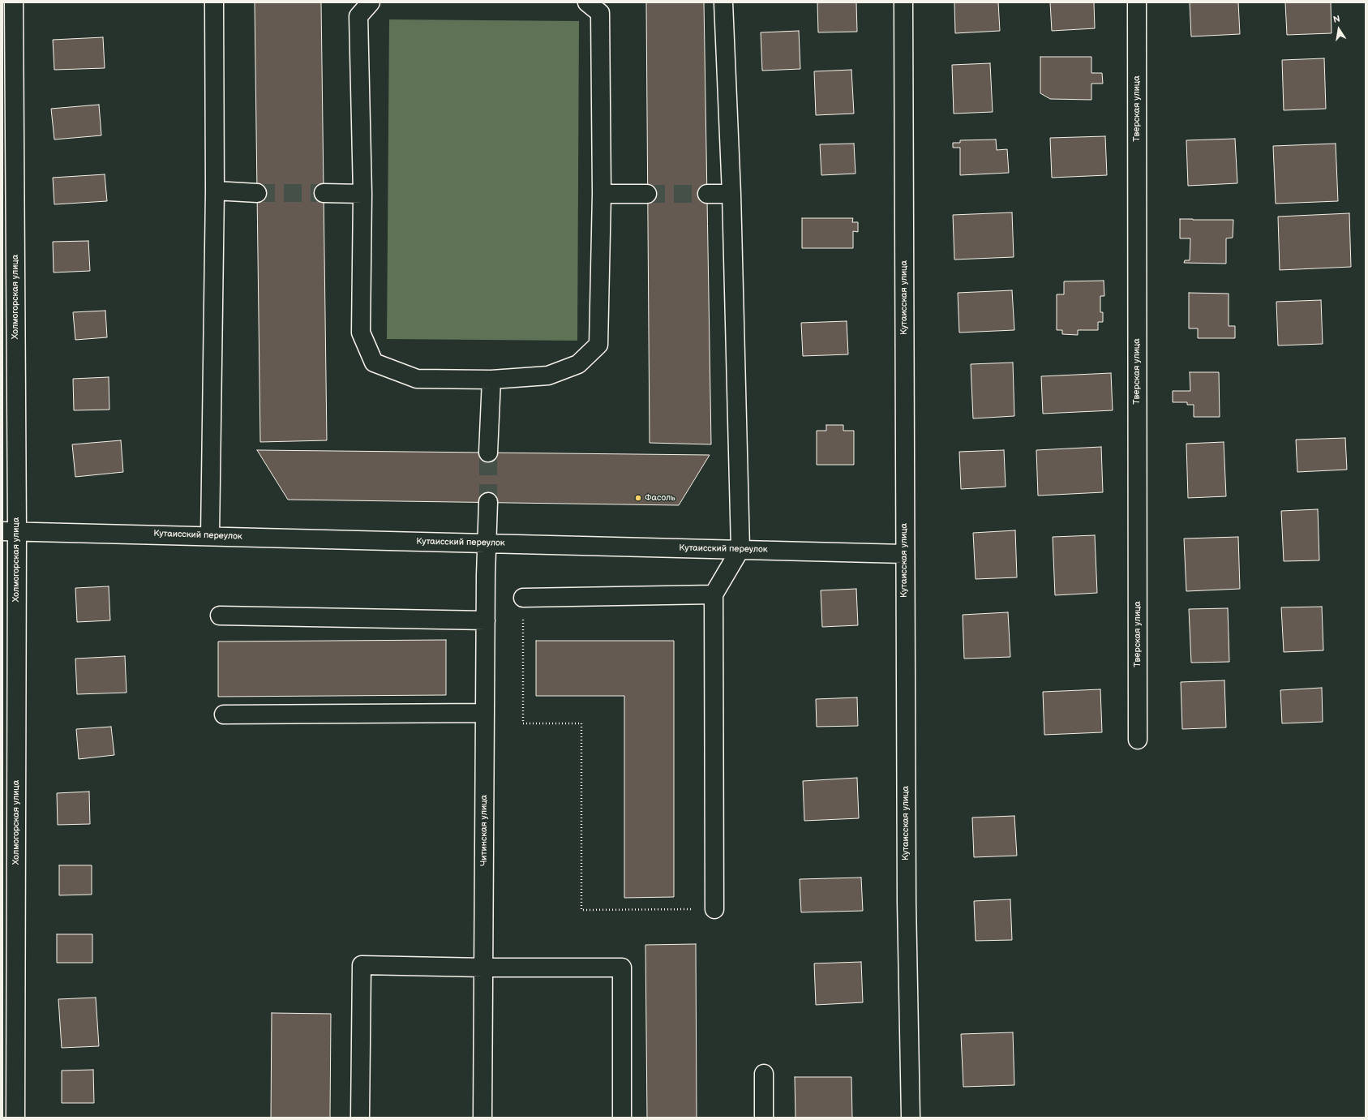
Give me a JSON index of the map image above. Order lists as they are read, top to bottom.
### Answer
{
  "streets": {
    "street": [
      "Тверская улица",
      "Холмогорская улица",
      "Кутаисская улица",
      "Кутаисский переулок",
      "Читинская улица"
    ]
  },
  "crossings": [
    ["Холмогорская улица", "Кутаисский переулок"],
    ["Кутаисская улица", "Кутаисский переулок"],
    ["Кутаисский переулок", "Читинская улица"]
  ],
  "places": ["Фасоль"],
  "north": "top"
}
